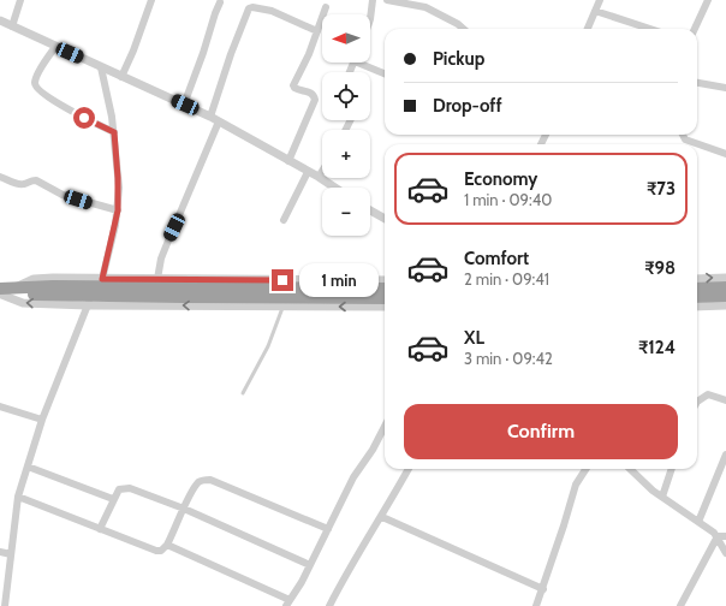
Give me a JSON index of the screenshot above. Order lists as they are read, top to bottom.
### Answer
{
  "north": "left",
  "page": {
    "map_buttons": ["+", "−"],
    "banner": ["Pickup", "Drop-off"],
    "list": [
      {
        "name": "Economy",
        "note": "1 min · 09:40",
        "value": "₹73"
      },
      {
        "name": "Comfort",
        "note": "2 min · 09:41",
        "value": "₹98"
      },
      {
        "name": "XL",
        "note": "3 min · 09:42",
        "value": "₹124"
      }
    ],
    "bubble": "1 min",
    "buttons": "Confirm"
  }
}
